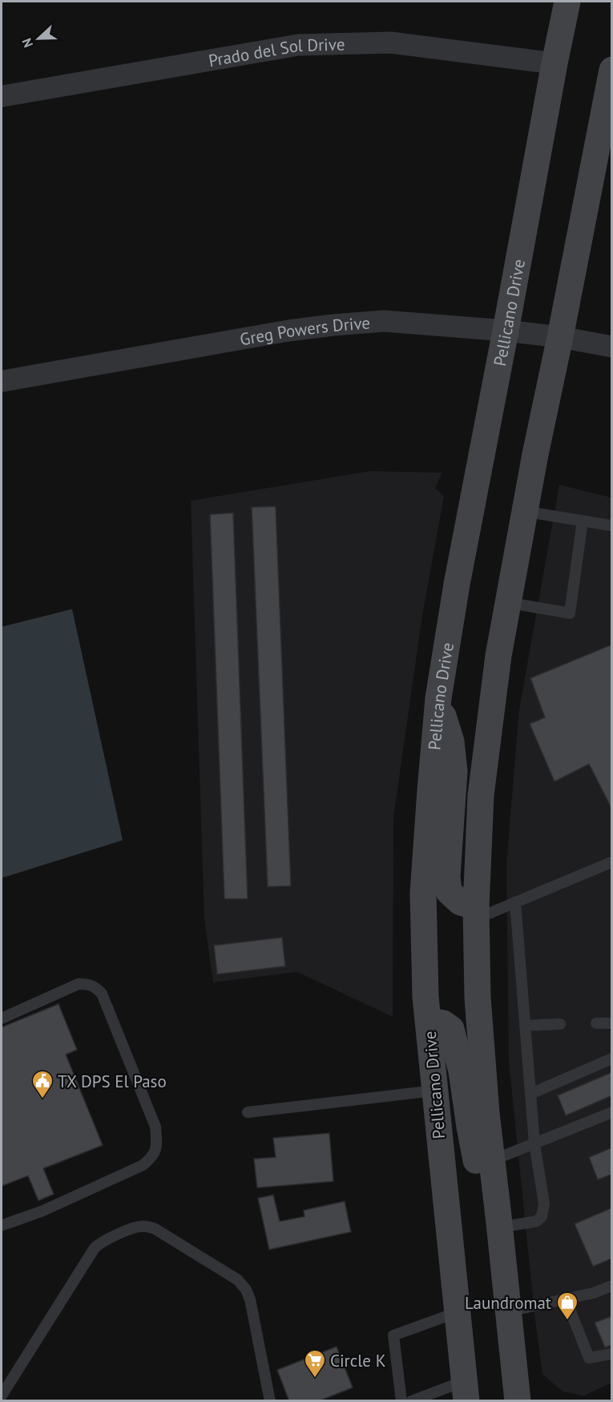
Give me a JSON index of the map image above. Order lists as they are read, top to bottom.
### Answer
{
  "streets": {
    "main road": ["Pellicano Drive"],
    "street": ["Prado del Sol Drive", "Greg Powers Drive"]
  },
  "crossings": [
    ["Prado del Sol Drive", "Pellicano Drive"],
    ["Pellicano Drive", "Greg Powers Drive"]
  ],
  "places": {
    "public building": ["TX DPS El Paso"],
    "shop": ["Laundromat"],
    "supermarket": ["Circle K"]
  },
  "north": "left"
}
